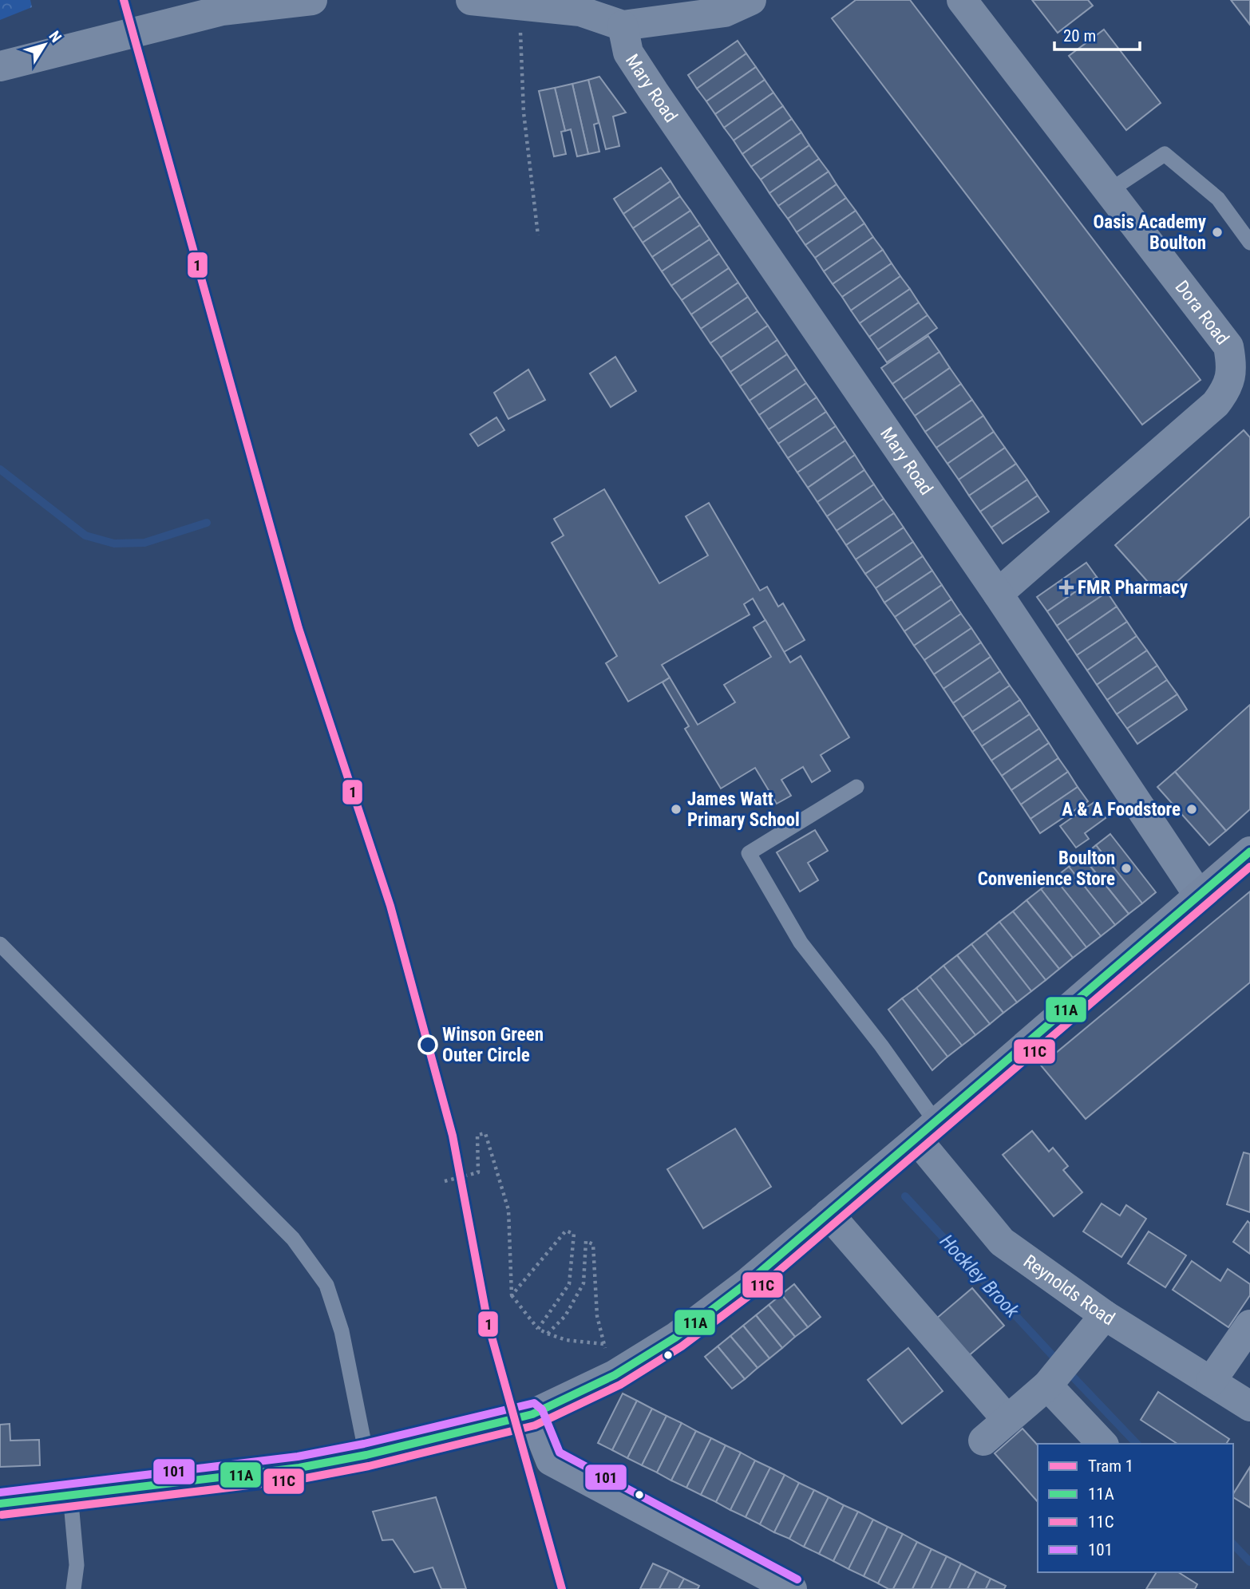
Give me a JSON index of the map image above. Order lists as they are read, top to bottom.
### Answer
{
  "streets": {
    "street": ["Mary Road", "Dora Road", "Reynolds Road"]
  },
  "crossings": [
    ["Mary Road", "Dora Road"]
  ],
  "water": ["Hockley Brook"],
  "places": {
    "other": [
      "Oasis Academy Boulton",
      "James Watt Primary School",
      "A & A Foodstore",
      "Boulton Convenience Store",
      "Winson Green Outer Circle"
    ],
    "health": ["FMR Pharmacy"]
  },
  "lines": [
    "tram line 1",
    "transit line 11A",
    "transit line 11C",
    "transit line 101"
  ],
  "legend": [
    "Tram 1",
    "11A",
    "11C",
    "101"
  ],
  "scale_bar": "20 m",
  "north": "top right"
}
